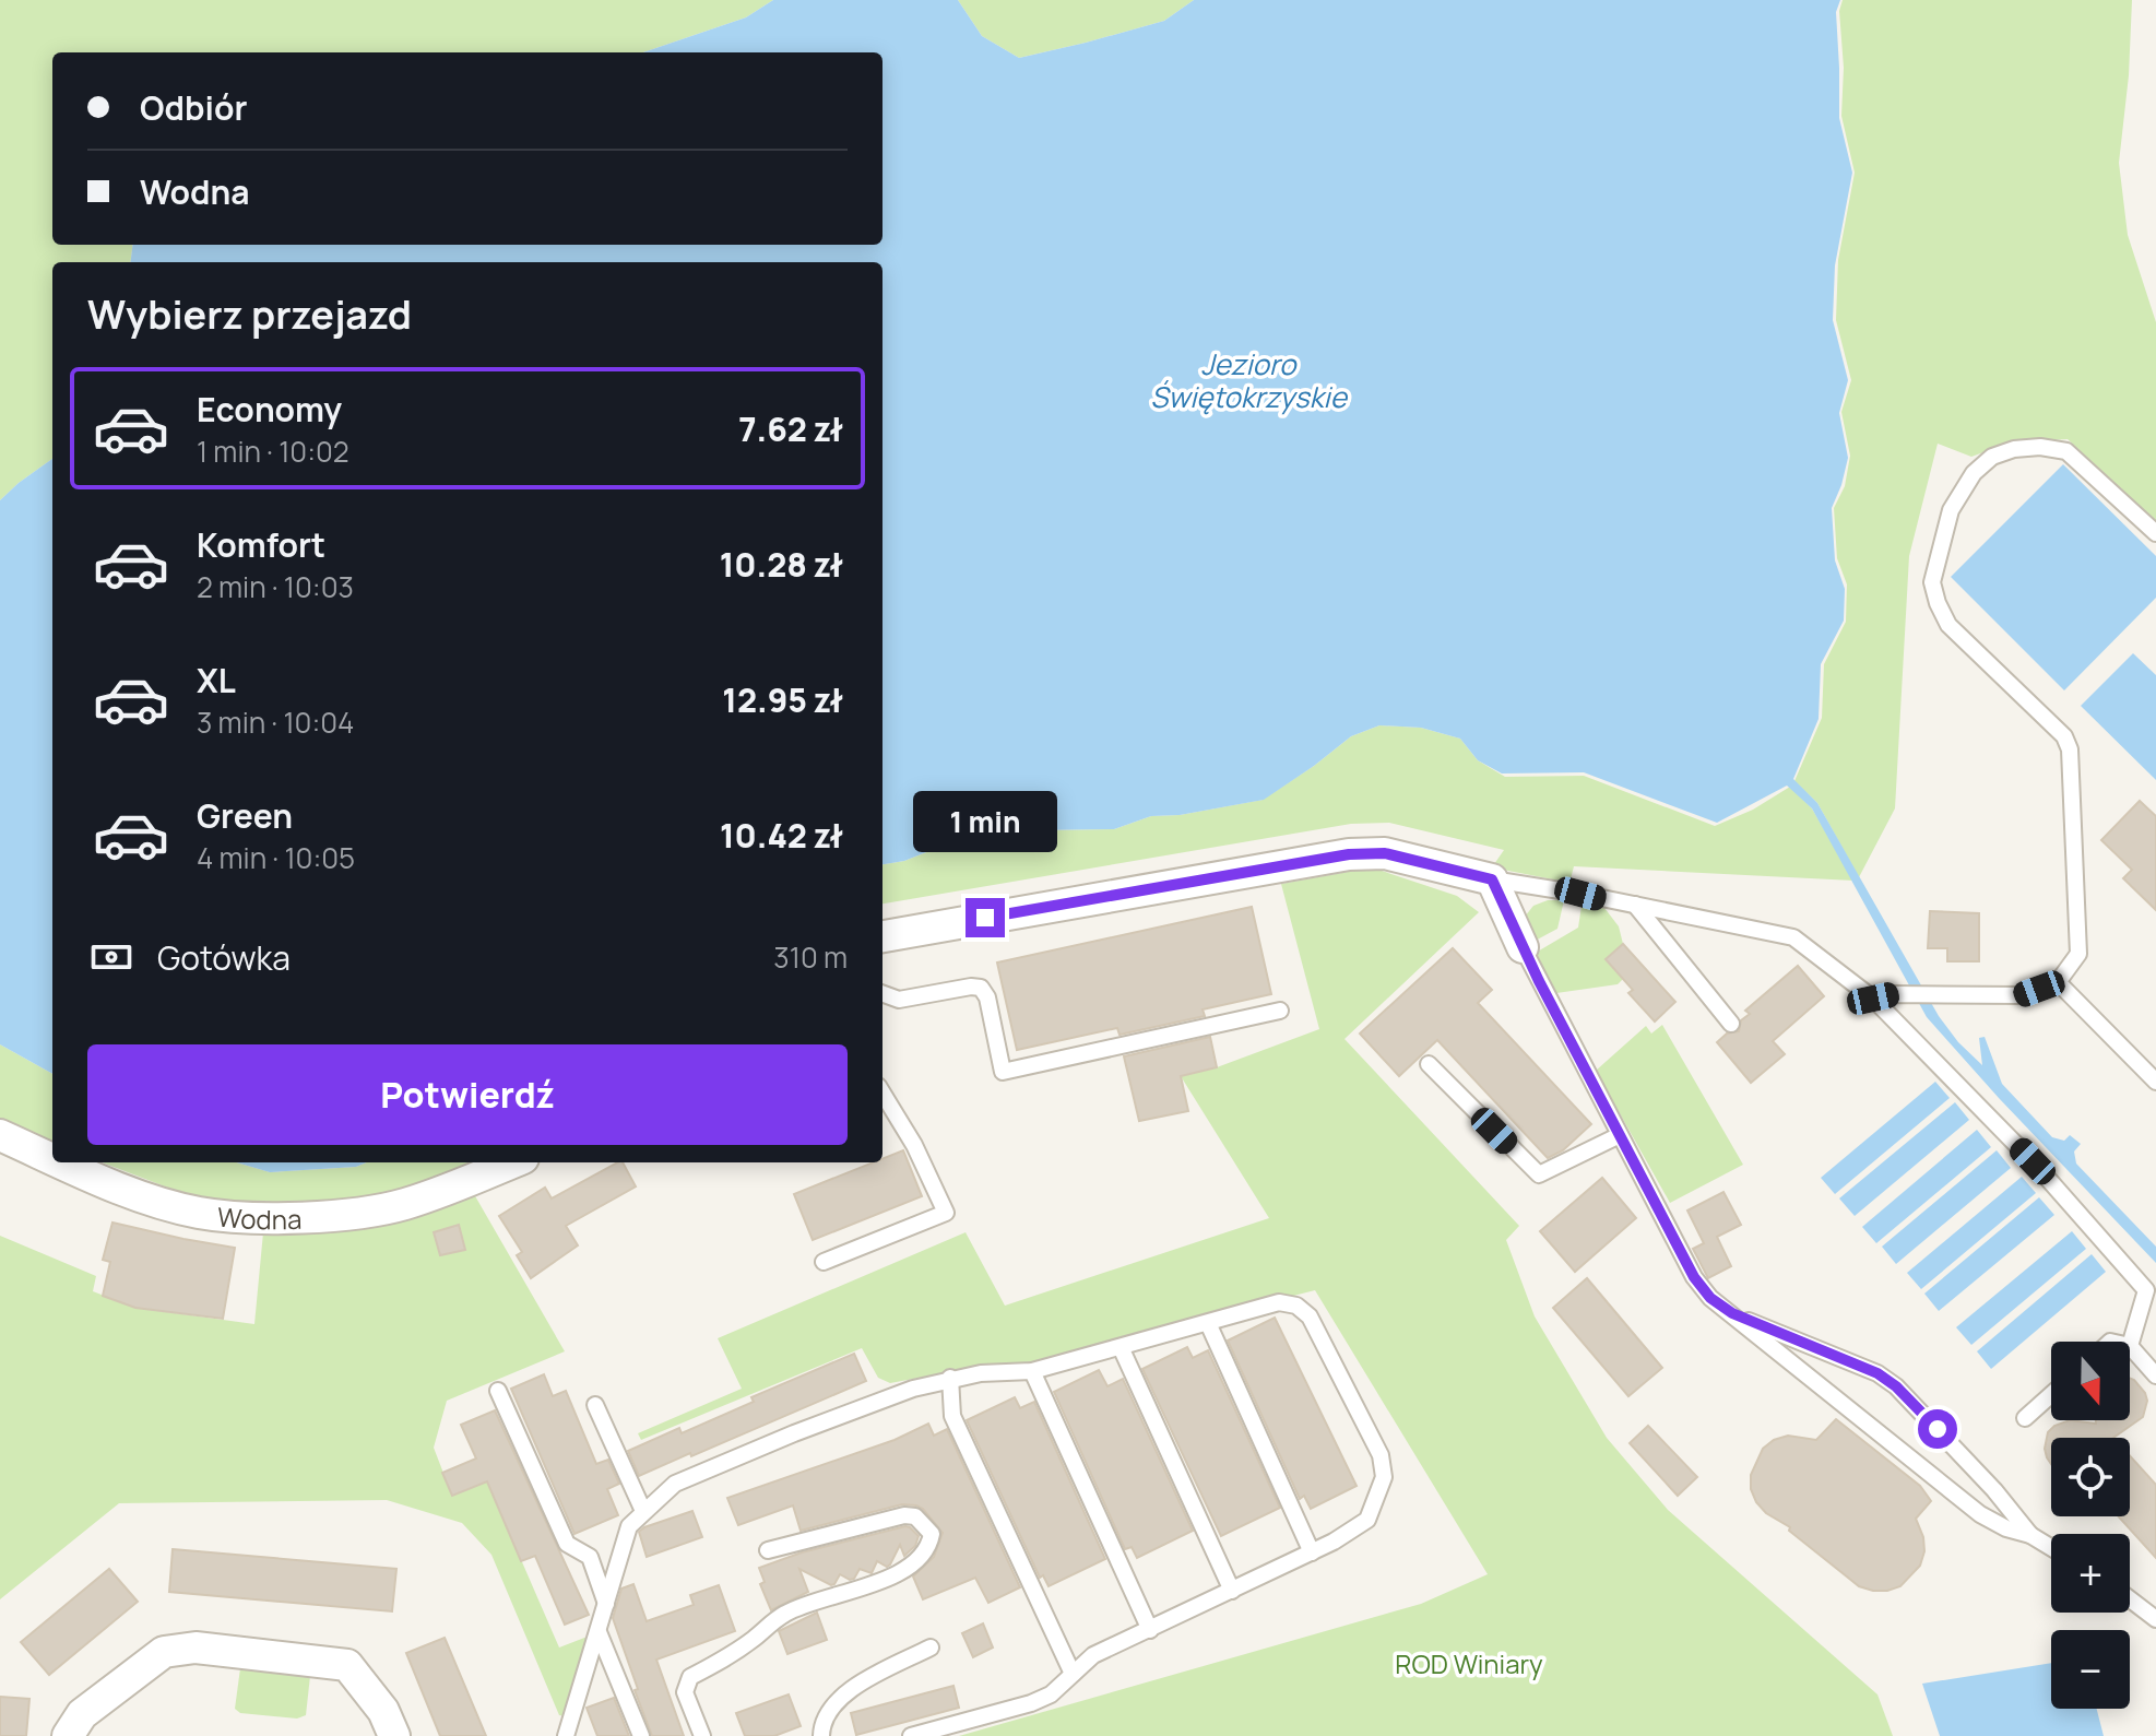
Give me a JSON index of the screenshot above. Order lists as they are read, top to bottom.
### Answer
{
  "streets": {
    "street": ["Wodna"]
  },
  "water": ["Jezioro Świętokrzyskie"],
  "parks": ["ROD Winiary"],
  "north": "bottom",
  "page": {
    "banner": ["Odbiór", "Wodna"],
    "heading": "Wybierz przejazd",
    "list": [
      {
        "name": "Economy",
        "note": "1 min · 10:02",
        "value": "7.62 zł"
      },
      {
        "name": "Komfort",
        "note": "2 min · 10:03",
        "value": "10.28 zł"
      },
      {
        "name": "XL",
        "note": "3 min · 10:04",
        "value": "12.95 zł"
      },
      {
        "name": "Green",
        "note": "4 min · 10:05",
        "value": "10.42 zł"
      }
    ],
    "bubble": "1 min",
    "pay": ["Gotówka", "310 m"],
    "buttons": "Potwierdź",
    "map_buttons": ["+", "−"]
  }
}
